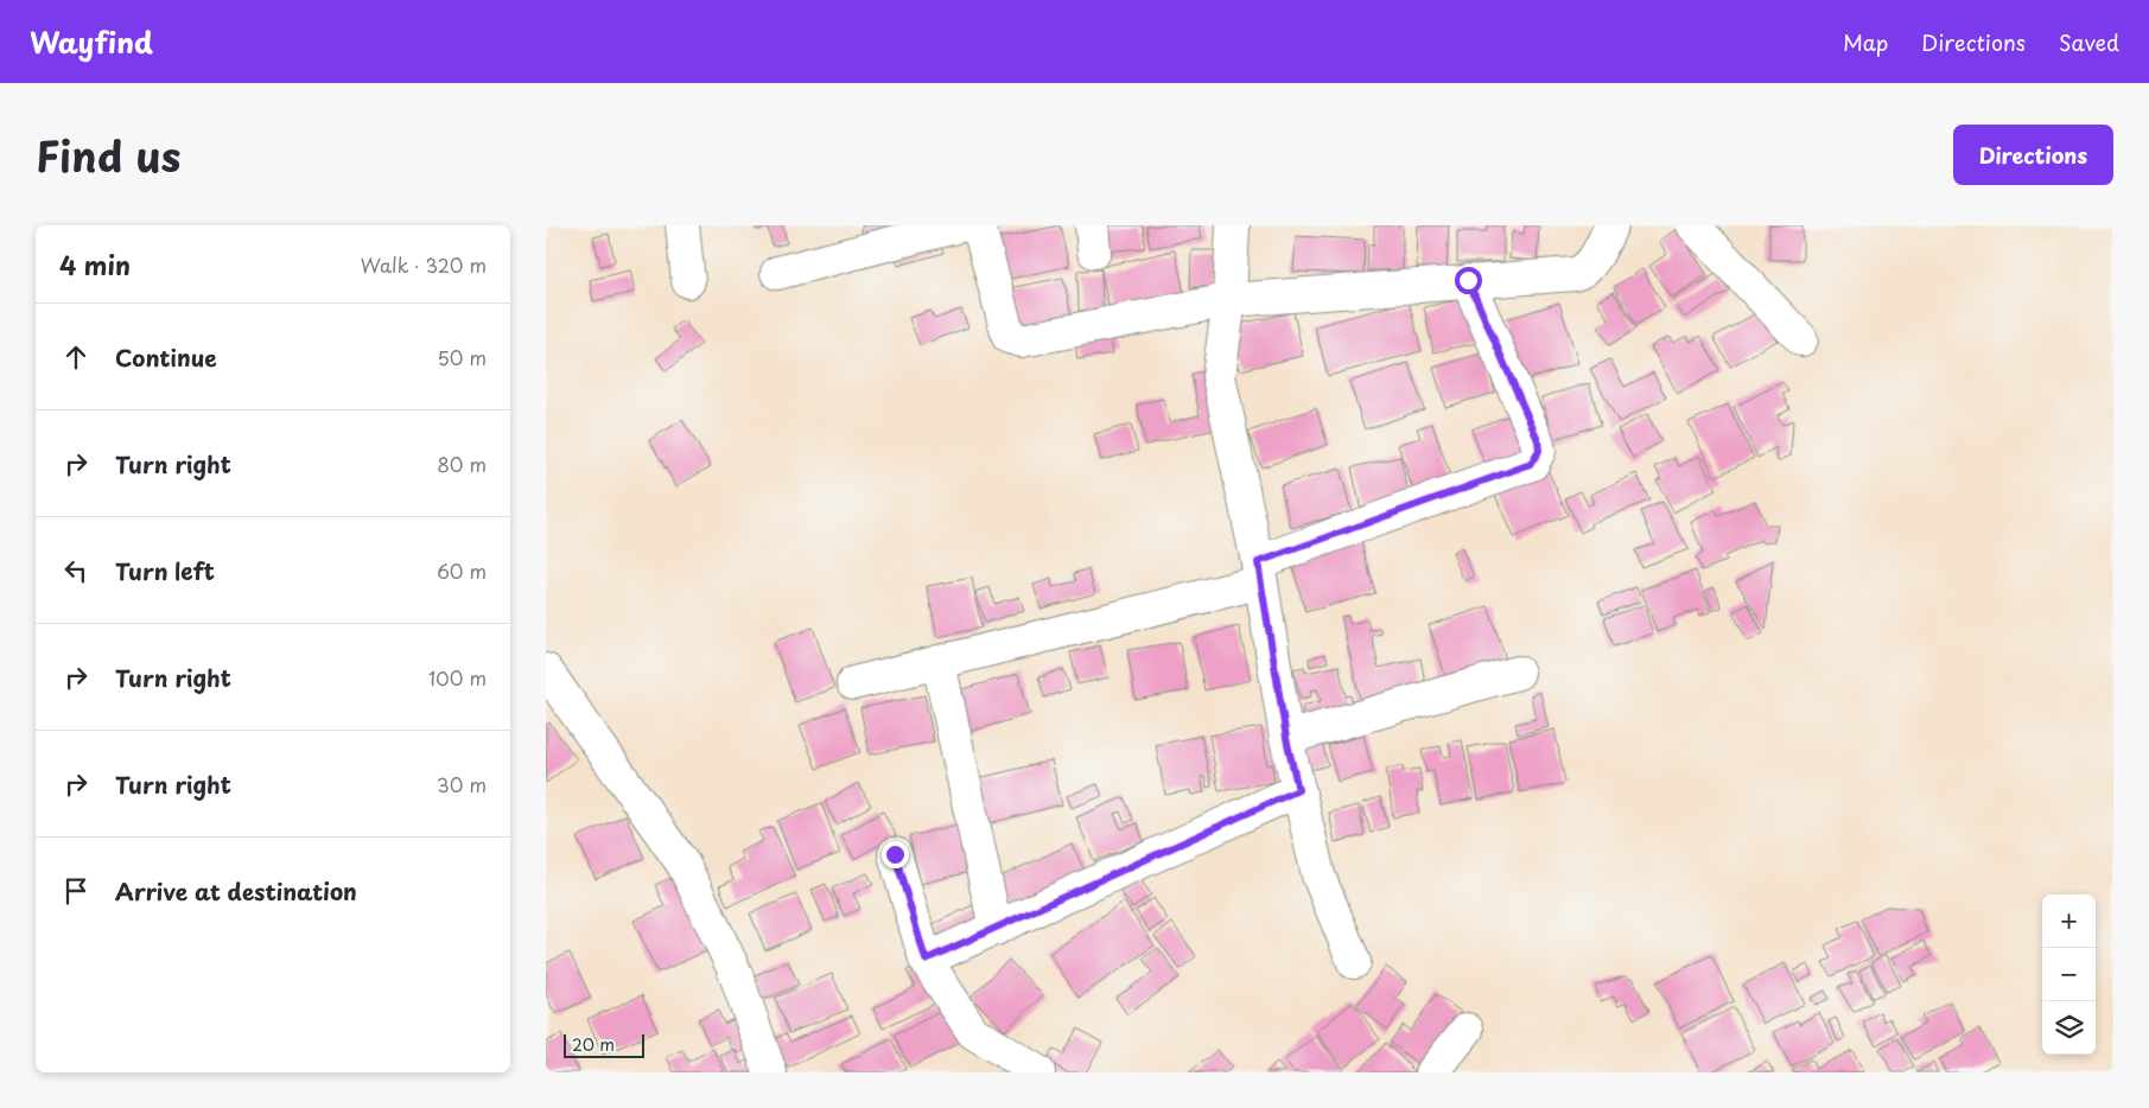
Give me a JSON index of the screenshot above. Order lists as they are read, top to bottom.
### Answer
{
  "scale_bar": "20 m",
  "page": {
    "header": "Wayfind",
    "nav": ["Map", "Directions", "Saved"],
    "title": "Find us",
    "buttons": "Directions",
    "heading": ["4 min", "Walk · 320 m"],
    "list": [
      ["Continue", "50 m"],
      ["Turn right", "80 m"],
      ["Turn left", "60 m"],
      ["Turn right", "100 m"],
      ["Turn right", "30 m"],
      "Arrive at destination"
    ],
    "map_buttons": ["+", "−"],
    "scale": "20 m"
  }
}
